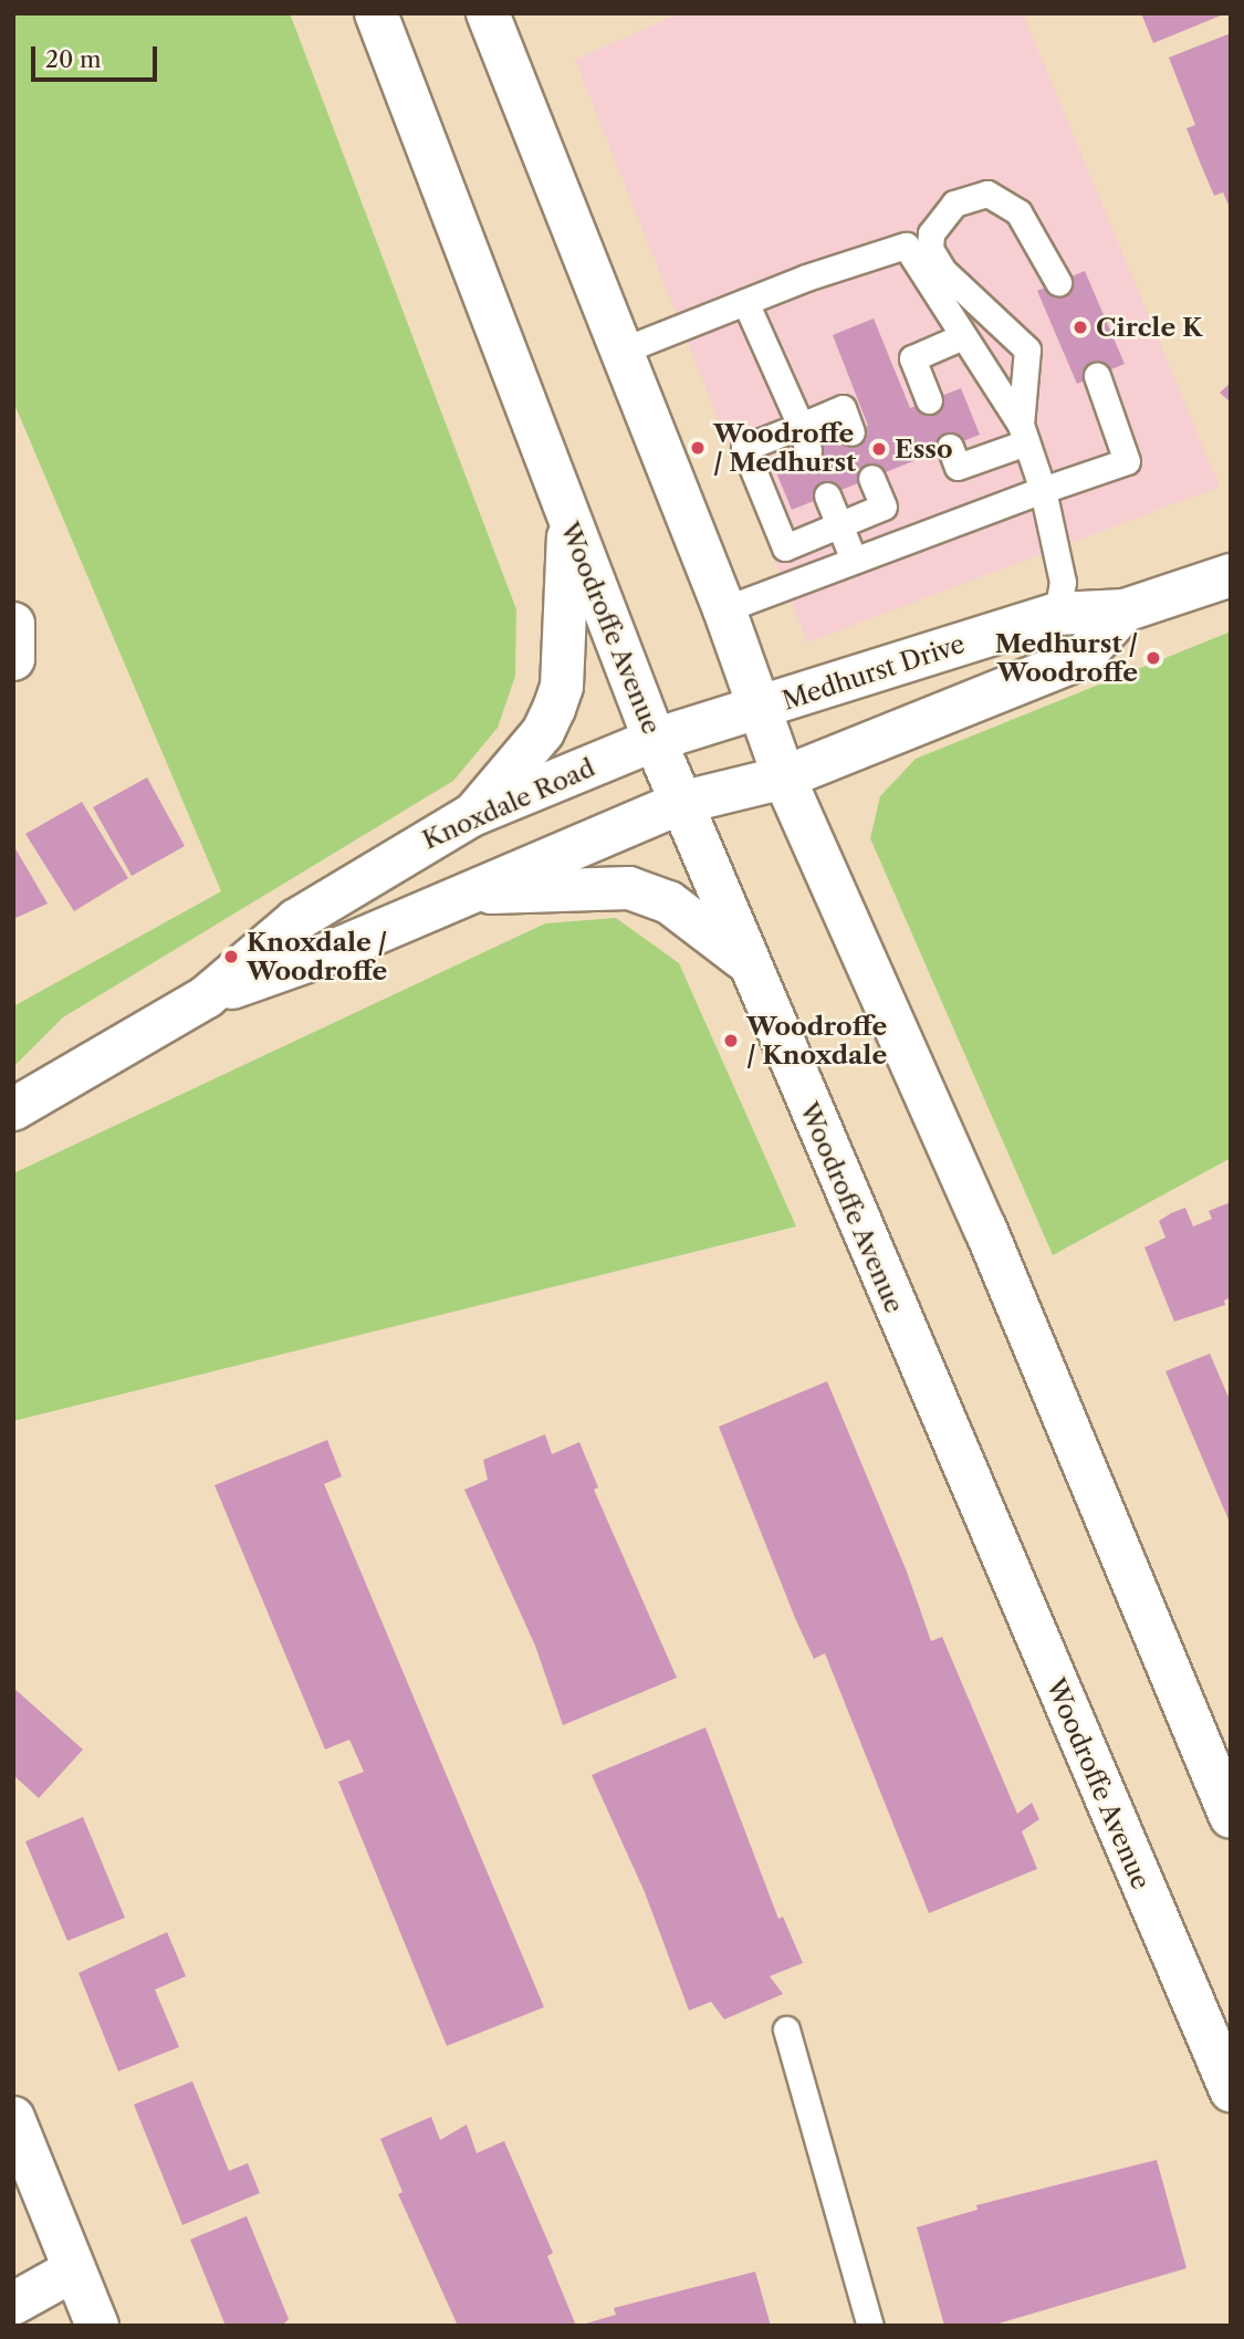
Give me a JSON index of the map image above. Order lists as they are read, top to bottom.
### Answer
{
  "streets": {
    "main road": ["Woodroffe Avenue", "Medhurst Drive", "Knoxdale Road"]
  },
  "crossings": [
    ["Woodroffe Avenue", "Knoxdale Road"],
    ["Medhurst Drive", "Knoxdale Road"]
  ],
  "places": [
    "Circle K",
    "Woodroffe / Medhurst",
    "Esso",
    "Medhurst / Woodroffe",
    "Knoxdale / Woodroffe",
    "Woodroffe / Knoxdale"
  ],
  "scale_bar": "20 m"
}
